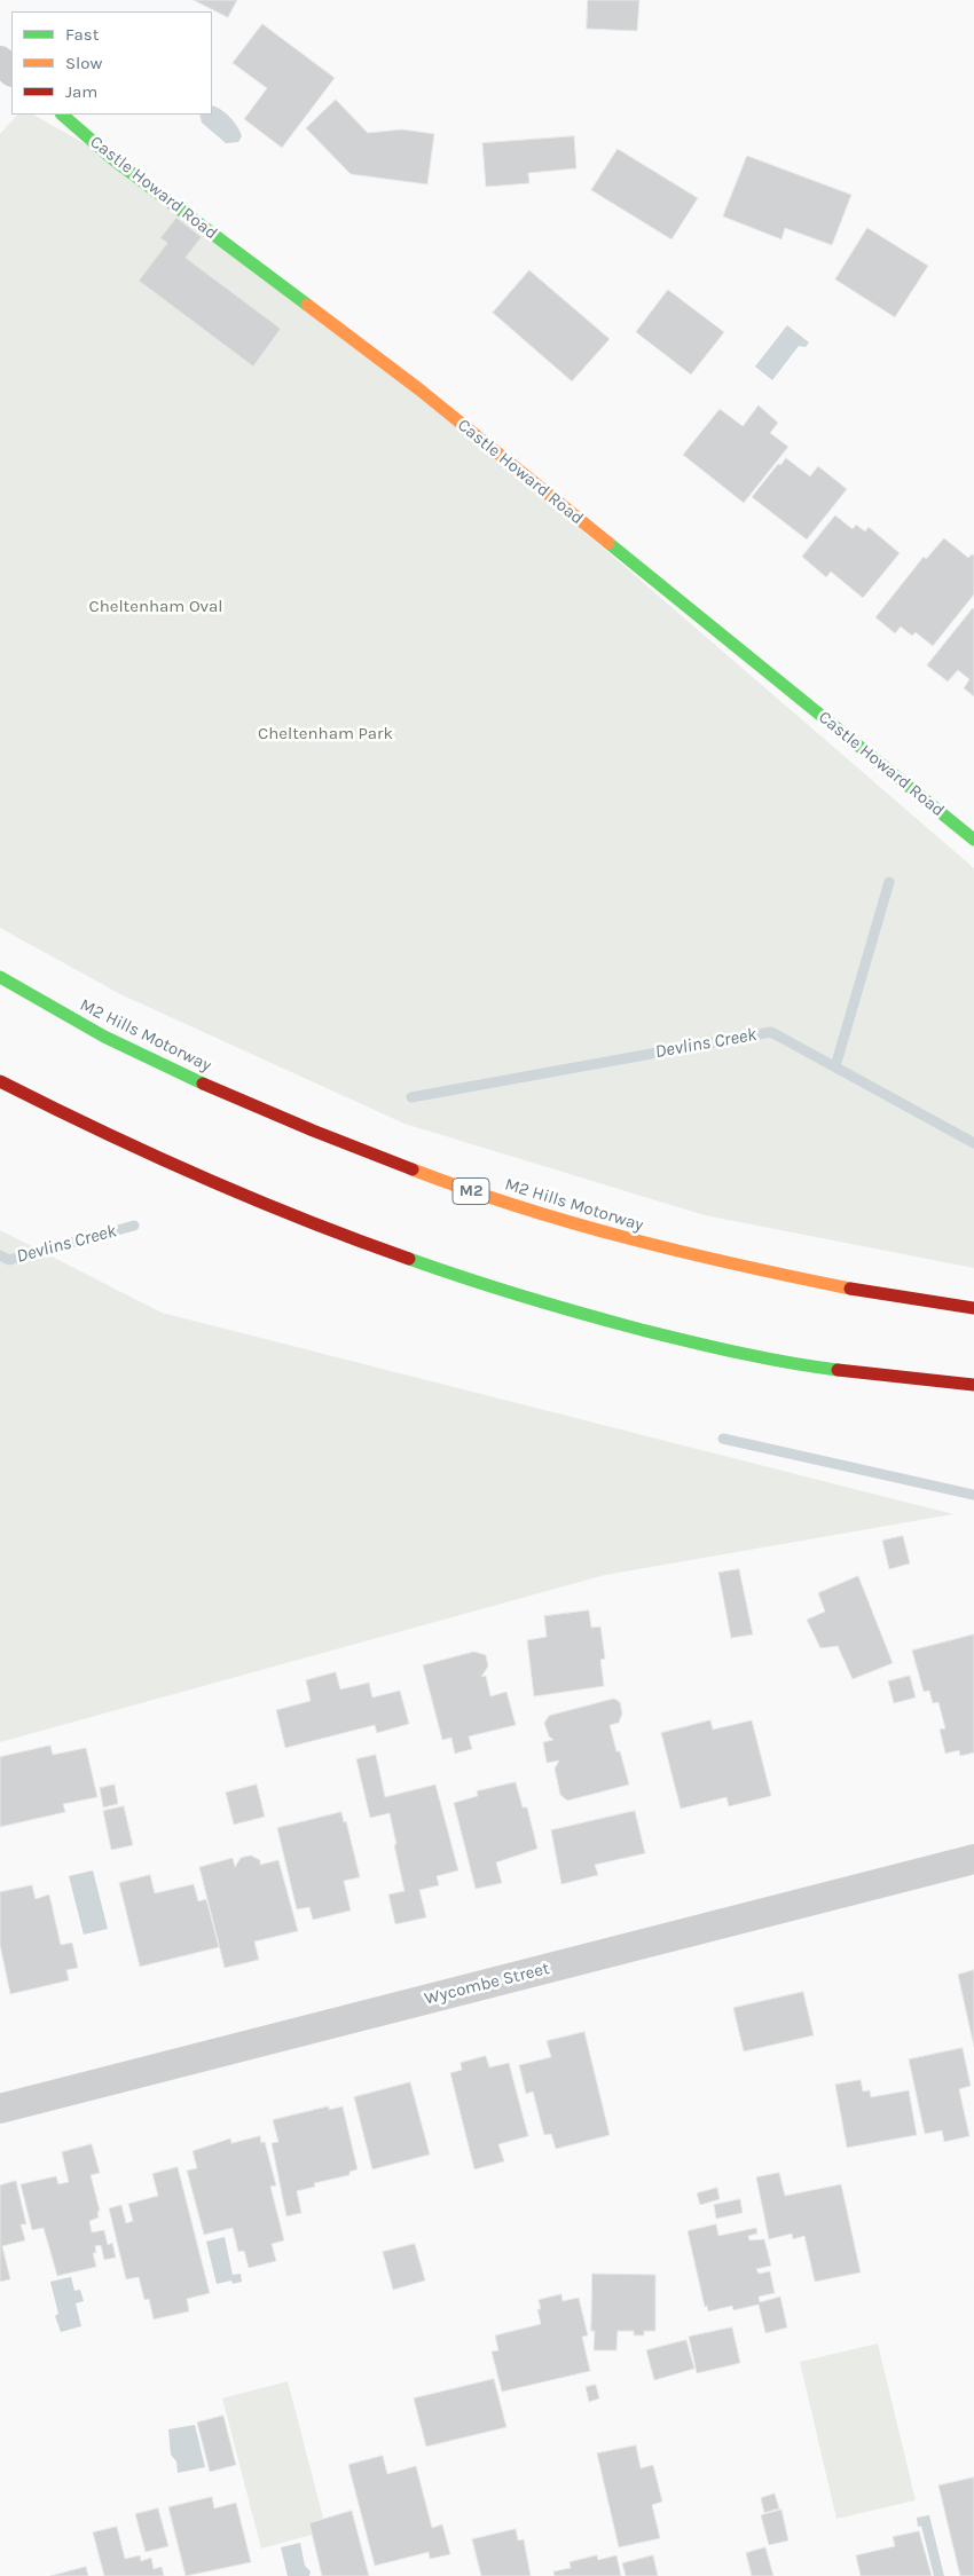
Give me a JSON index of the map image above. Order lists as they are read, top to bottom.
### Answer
{
  "streets": {
    "main road": ["Castle Howard Road", "M2 Hills Motorway", "M2"],
    "street": ["Wycombe Street"]
  },
  "water": ["Devlins Creek"],
  "parks": ["Cheltenham Oval", "Cheltenham Park"],
  "legend": ["Fast", "Slow", "Jam"]
}
